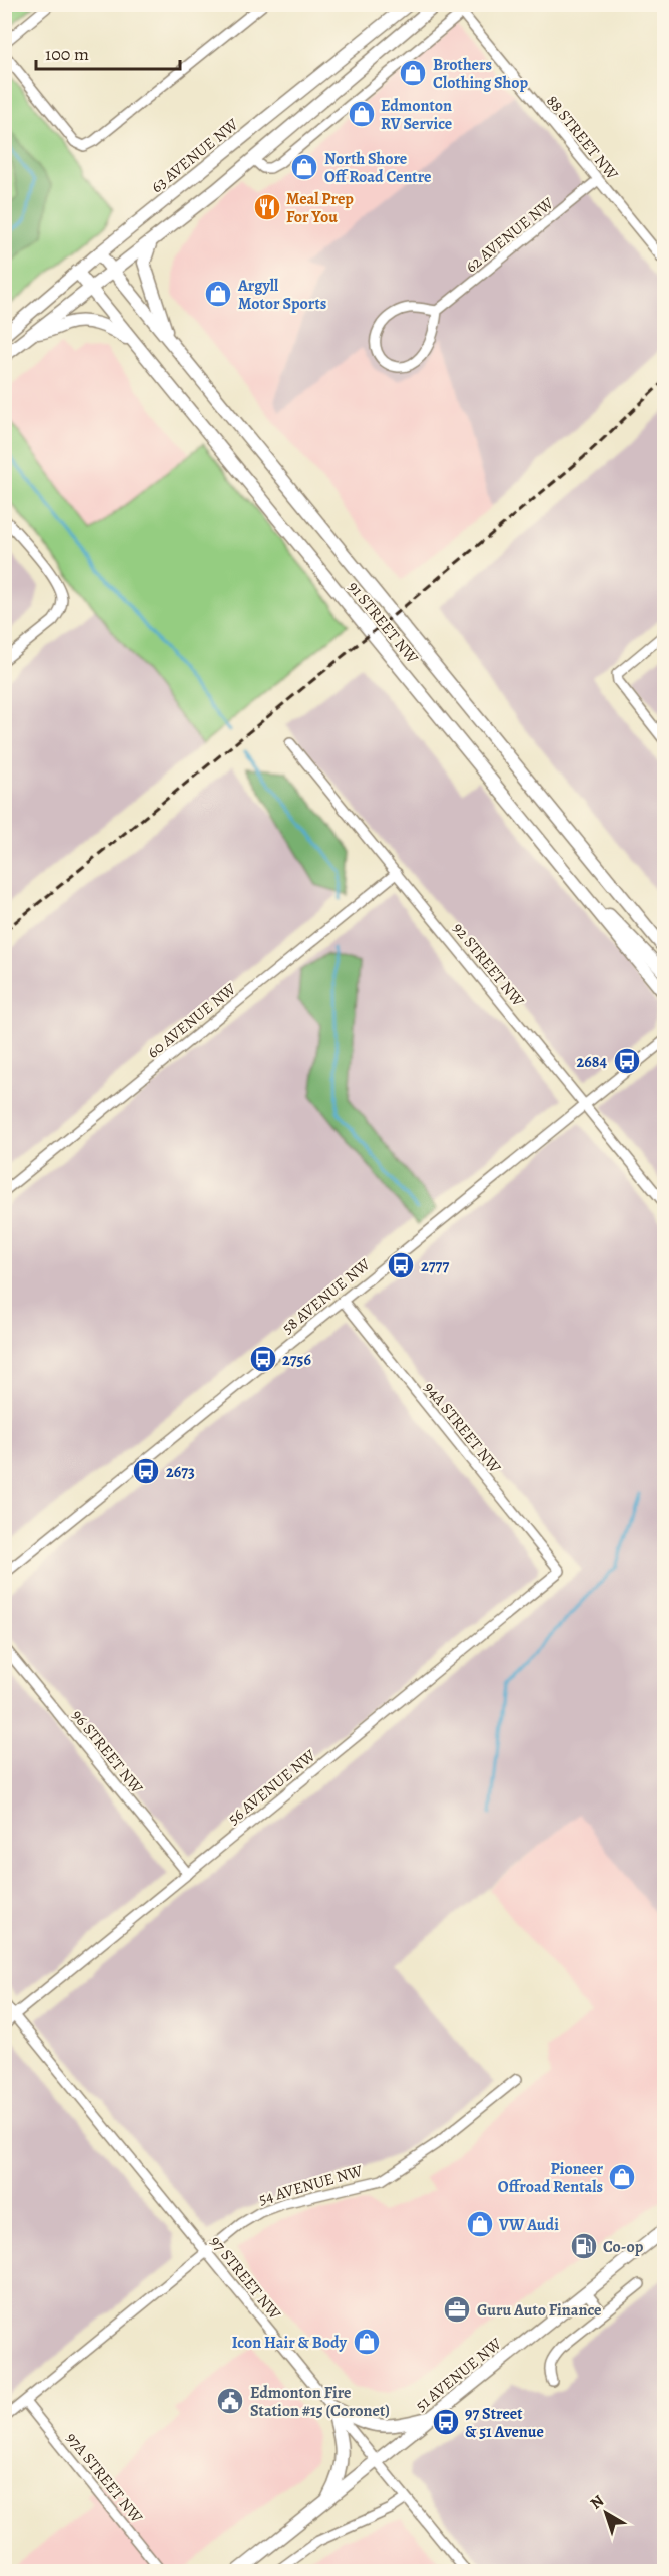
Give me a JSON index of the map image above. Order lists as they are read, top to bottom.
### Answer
{
  "streets": {
    "main road": ["63 AVENUE NW", "91 STREET NW", "51 AVENUE NW"],
    "street": [
      "88 STREET NW",
      "62 AVENUE NW",
      "92 STREET NW",
      "60 AVENUE NW",
      "58 AVENUE NW",
      "94A STREET NW",
      "96 STREET NW",
      "56 AVENUE NW",
      "54 AVENUE NW",
      "97 STREET NW",
      "97A STREET NW"
    ]
  },
  "crossings": [
    ["88 STREET NW", "62 AVENUE NW"],
    ["63 AVENUE NW", "91 STREET NW"],
    ["92 STREET NW", "60 AVENUE NW"],
    ["92 STREET NW", "58 AVENUE NW"],
    ["58 AVENUE NW", "94A STREET NW"],
    ["94A STREET NW", "56 AVENUE NW"],
    ["96 STREET NW", "56 AVENUE NW"],
    ["56 AVENUE NW", "97 STREET NW"],
    ["54 AVENUE NW", "97 STREET NW"],
    ["54 AVENUE NW", "97A STREET NW"],
    ["97 STREET NW", "51 AVENUE NW"]
  ],
  "places": {
    "shop": [
      "Brothers Clothing Shop",
      "Edmonton RV Service",
      "North Shore Off Road Centre",
      "Argyll Motor Sports",
      "Pioneer Offroad Rentals",
      "VW Audi",
      "Icon Hair & Body"
    ],
    "restaurant": ["Meal Prep For You"],
    "bus stop": [
      "2684",
      "2777",
      "2756",
      "2673",
      "97 Street & 51 Avenue"
    ],
    "fuel station": ["Co-op"],
    "office": ["Guru Auto Finance"],
    "public building": ["Edmonton Fire Station #15 (Coronet)"]
  },
  "scale_bar": "100 m",
  "north": "top left"
}
